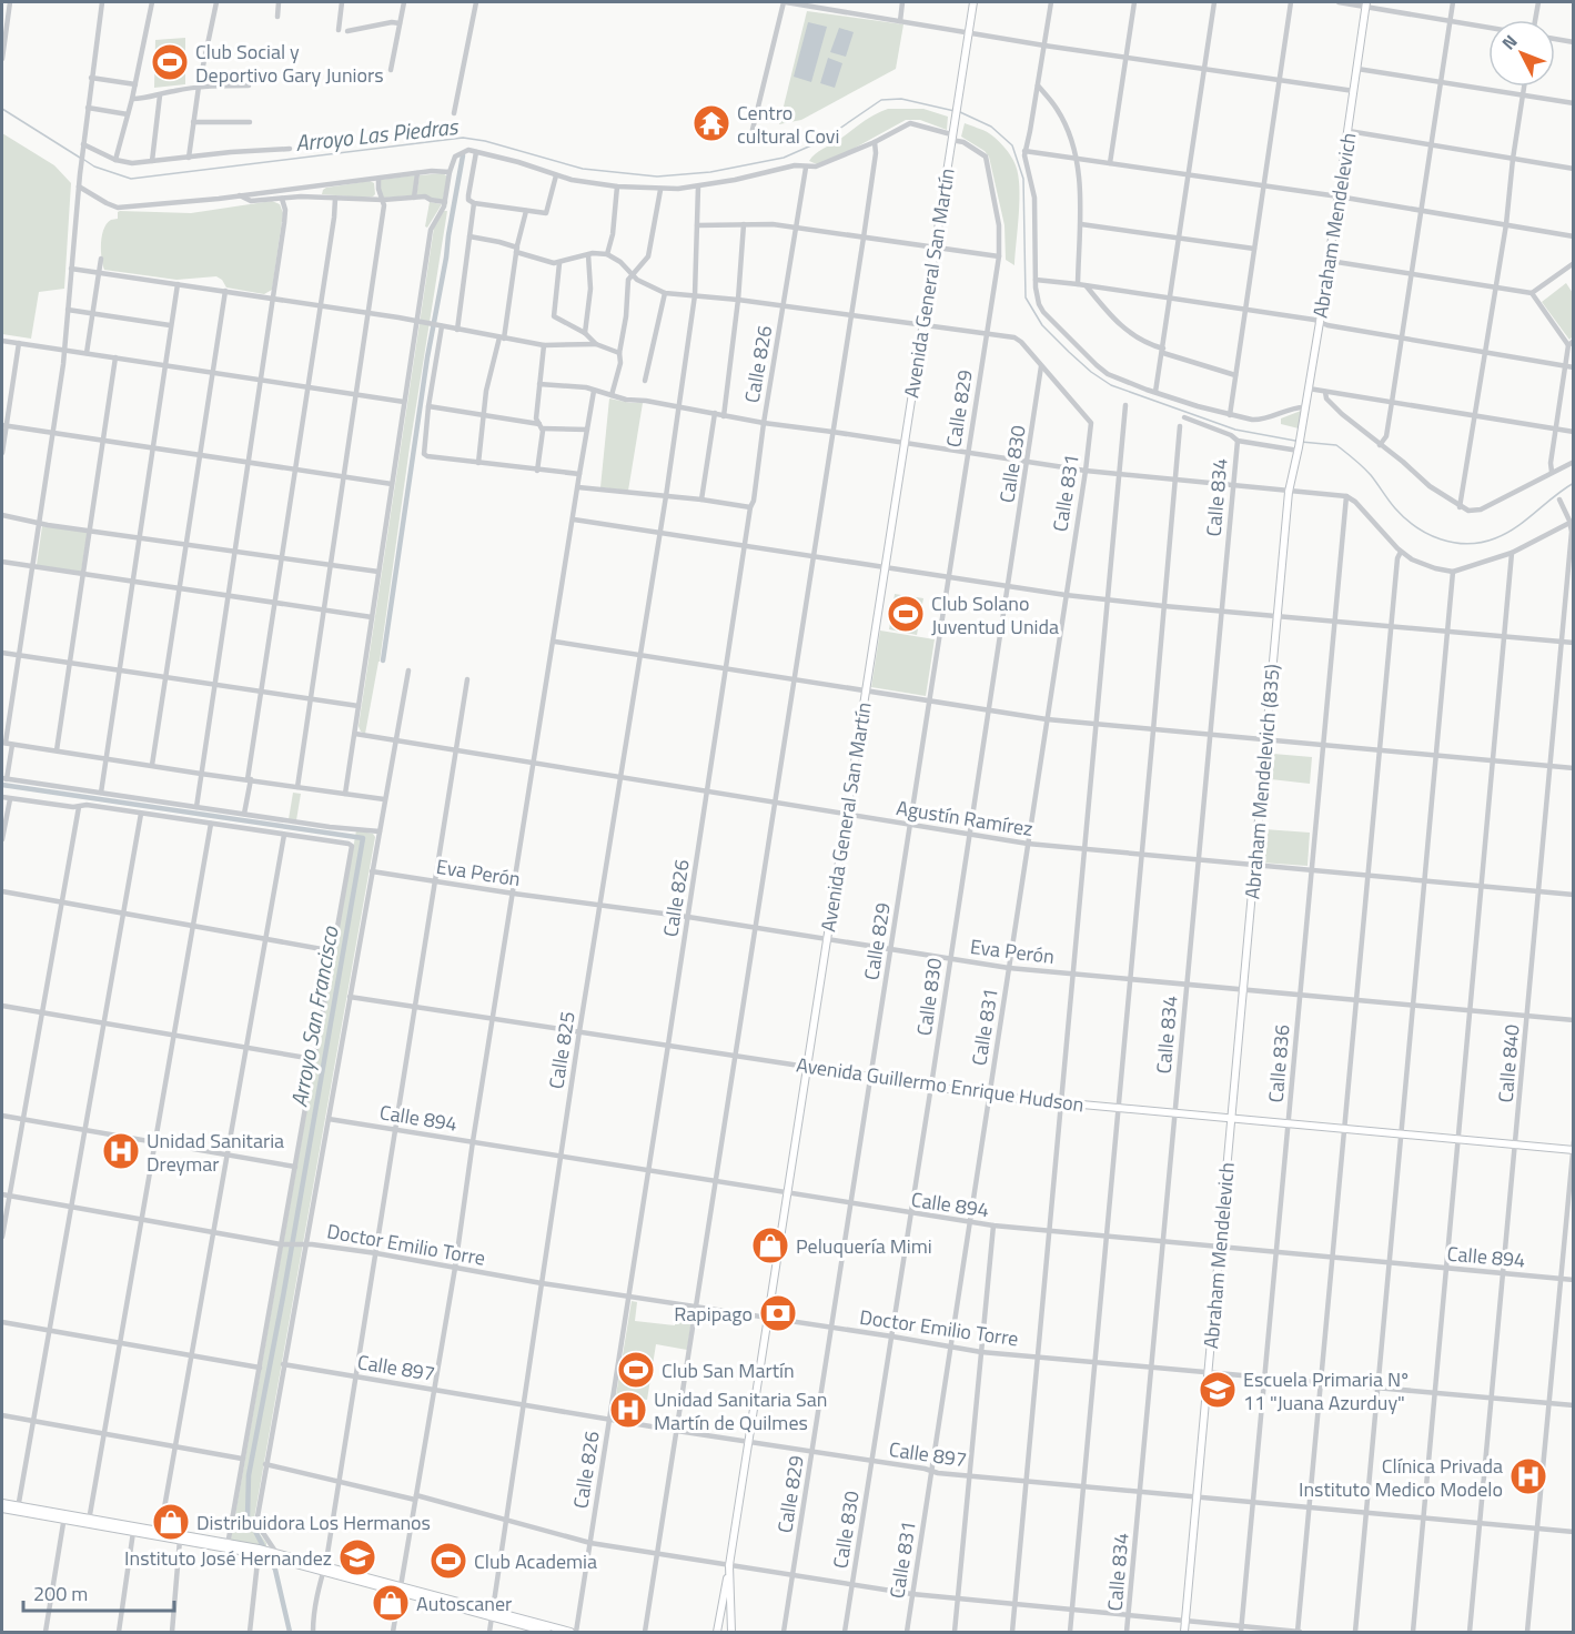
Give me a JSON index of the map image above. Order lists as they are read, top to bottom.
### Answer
{
  "streets": {
    "main road": [
      "Abraham Mendelevich",
      "Avenida General San Martín",
      "Abraham Mendelevich (835)",
      "Avenida Guillermo Enrique Hudson"
    ],
    "street": [
      "Calle 826",
      "Calle 829",
      "Calle 830",
      "Calle 831",
      "Calle 834",
      "Agustín Ramírez",
      "Eva Perón",
      "Calle 825",
      "Calle 836",
      "Calle 840",
      "Calle 894",
      "Doctor Emilio Torre",
      "Calle 897"
    ]
  },
  "crossings": [
    ["Abraham Mendelevich", "Abraham Mendelevich (835)"],
    ["Abraham Mendelevich", "Avenida Guillermo Enrique Hudson"],
    ["Abraham Mendelevich", "Calle 894"],
    ["Abraham Mendelevich", "Doctor Emilio Torre"],
    ["Abraham Mendelevich", "Calle 897"],
    ["Avenida General San Martín", "Calle 829"],
    ["Avenida General San Martín", "Agustín Ramírez"],
    ["Avenida General San Martín", "Eva Perón"],
    ["Avenida General San Martín", "Avenida Guillermo Enrique Hudson"],
    ["Avenida General San Martín", "Calle 894"],
    ["Avenida General San Martín", "Doctor Emilio Torre"],
    ["Avenida General San Martín", "Calle 897"],
    ["Calle 826", "Agustín Ramírez"],
    ["Calle 826", "Eva Perón"],
    ["Calle 826", "Avenida Guillermo Enrique Hudson"],
    ["Calle 826", "Calle 894"],
    ["Calle 826", "Doctor Emilio Torre"],
    ["Calle 826", "Calle 897"],
    ["Calle 829", "Agustín Ramírez"],
    ["Calle 829", "Eva Perón"],
    ["Calle 829", "Avenida Guillermo Enrique Hudson"],
    ["Calle 829", "Calle 894"],
    ["Calle 829", "Doctor Emilio Torre"],
    ["Calle 829", "Calle 897"],
    ["Calle 830", "Calle 831"],
    ["Calle 830", "Agustín Ramírez"],
    ["Calle 830", "Eva Perón"],
    ["Calle 830", "Avenida Guillermo Enrique Hudson"],
    ["Calle 830", "Calle 894"],
    ["Calle 830", "Doctor Emilio Torre"],
    ["Calle 830", "Calle 897"],
    ["Calle 831", "Agustín Ramírez"],
    ["Calle 831", "Eva Perón"],
    ["Calle 831", "Avenida Guillermo Enrique Hudson"],
    ["Calle 831", "Calle 894"],
    ["Calle 831", "Doctor Emilio Torre"],
    ["Calle 831", "Calle 897"],
    ["Calle 834", "Agustín Ramírez"],
    ["Calle 834", "Eva Perón"],
    ["Calle 834", "Avenida Guillermo Enrique Hudson"],
    ["Calle 834", "Calle 894"],
    ["Calle 834", "Doctor Emilio Torre"],
    ["Calle 834", "Calle 897"],
    ["Abraham Mendelevich (835)", "Agustín Ramírez"],
    ["Abraham Mendelevich (835)", "Eva Perón"],
    ["Abraham Mendelevich (835)", "Avenida Guillermo Enrique Hudson"],
    ["Agustín Ramírez", "Calle 825"],
    ["Agustín Ramírez", "Calle 836"],
    ["Agustín Ramírez", "Calle 840"],
    ["Eva Perón", "Calle 825"],
    ["Eva Perón", "Calle 836"],
    ["Eva Perón", "Calle 840"],
    ["Calle 825", "Avenida Guillermo Enrique Hudson"],
    ["Calle 825", "Calle 894"],
    ["Calle 825", "Doctor Emilio Torre"],
    ["Calle 825", "Calle 897"],
    ["Calle 836", "Avenida Guillermo Enrique Hudson"],
    ["Calle 836", "Calle 894"],
    ["Calle 836", "Doctor Emilio Torre"],
    ["Calle 836", "Calle 897"],
    ["Calle 840", "Avenida Guillermo Enrique Hudson"],
    ["Calle 840", "Calle 894"],
    ["Calle 840", "Doctor Emilio Torre"],
    ["Calle 840", "Calle 897"]
  ],
  "water": ["Arroyo Las Piedras", "Arroyo San Francisco"],
  "places": {
    "sports": [
      "Club Social y Deportivo Gary Juniors",
      "Club Solano Juventud Unida",
      "Club San Martín",
      "Club Academia"
    ],
    "temple": ["Centro cultural Covi"],
    "hospital": ["Unidad Sanitaria Dreymar", "Unidad Sanitaria San Martín de Quilmes", "Clínica Privada Instituto Medico Modelo"],
    "shop": ["Peluquería Mimi", "Distribuidora Los Hermanos", "Autoscaner"],
    "bank": ["Rapipago"],
    "school or university": ["Escuela Primaria Nº 11 \"Juana Azurduy\"", "Instituto José Hernandez"]
  },
  "scale_bar": "200 m",
  "north": "top left"
}
